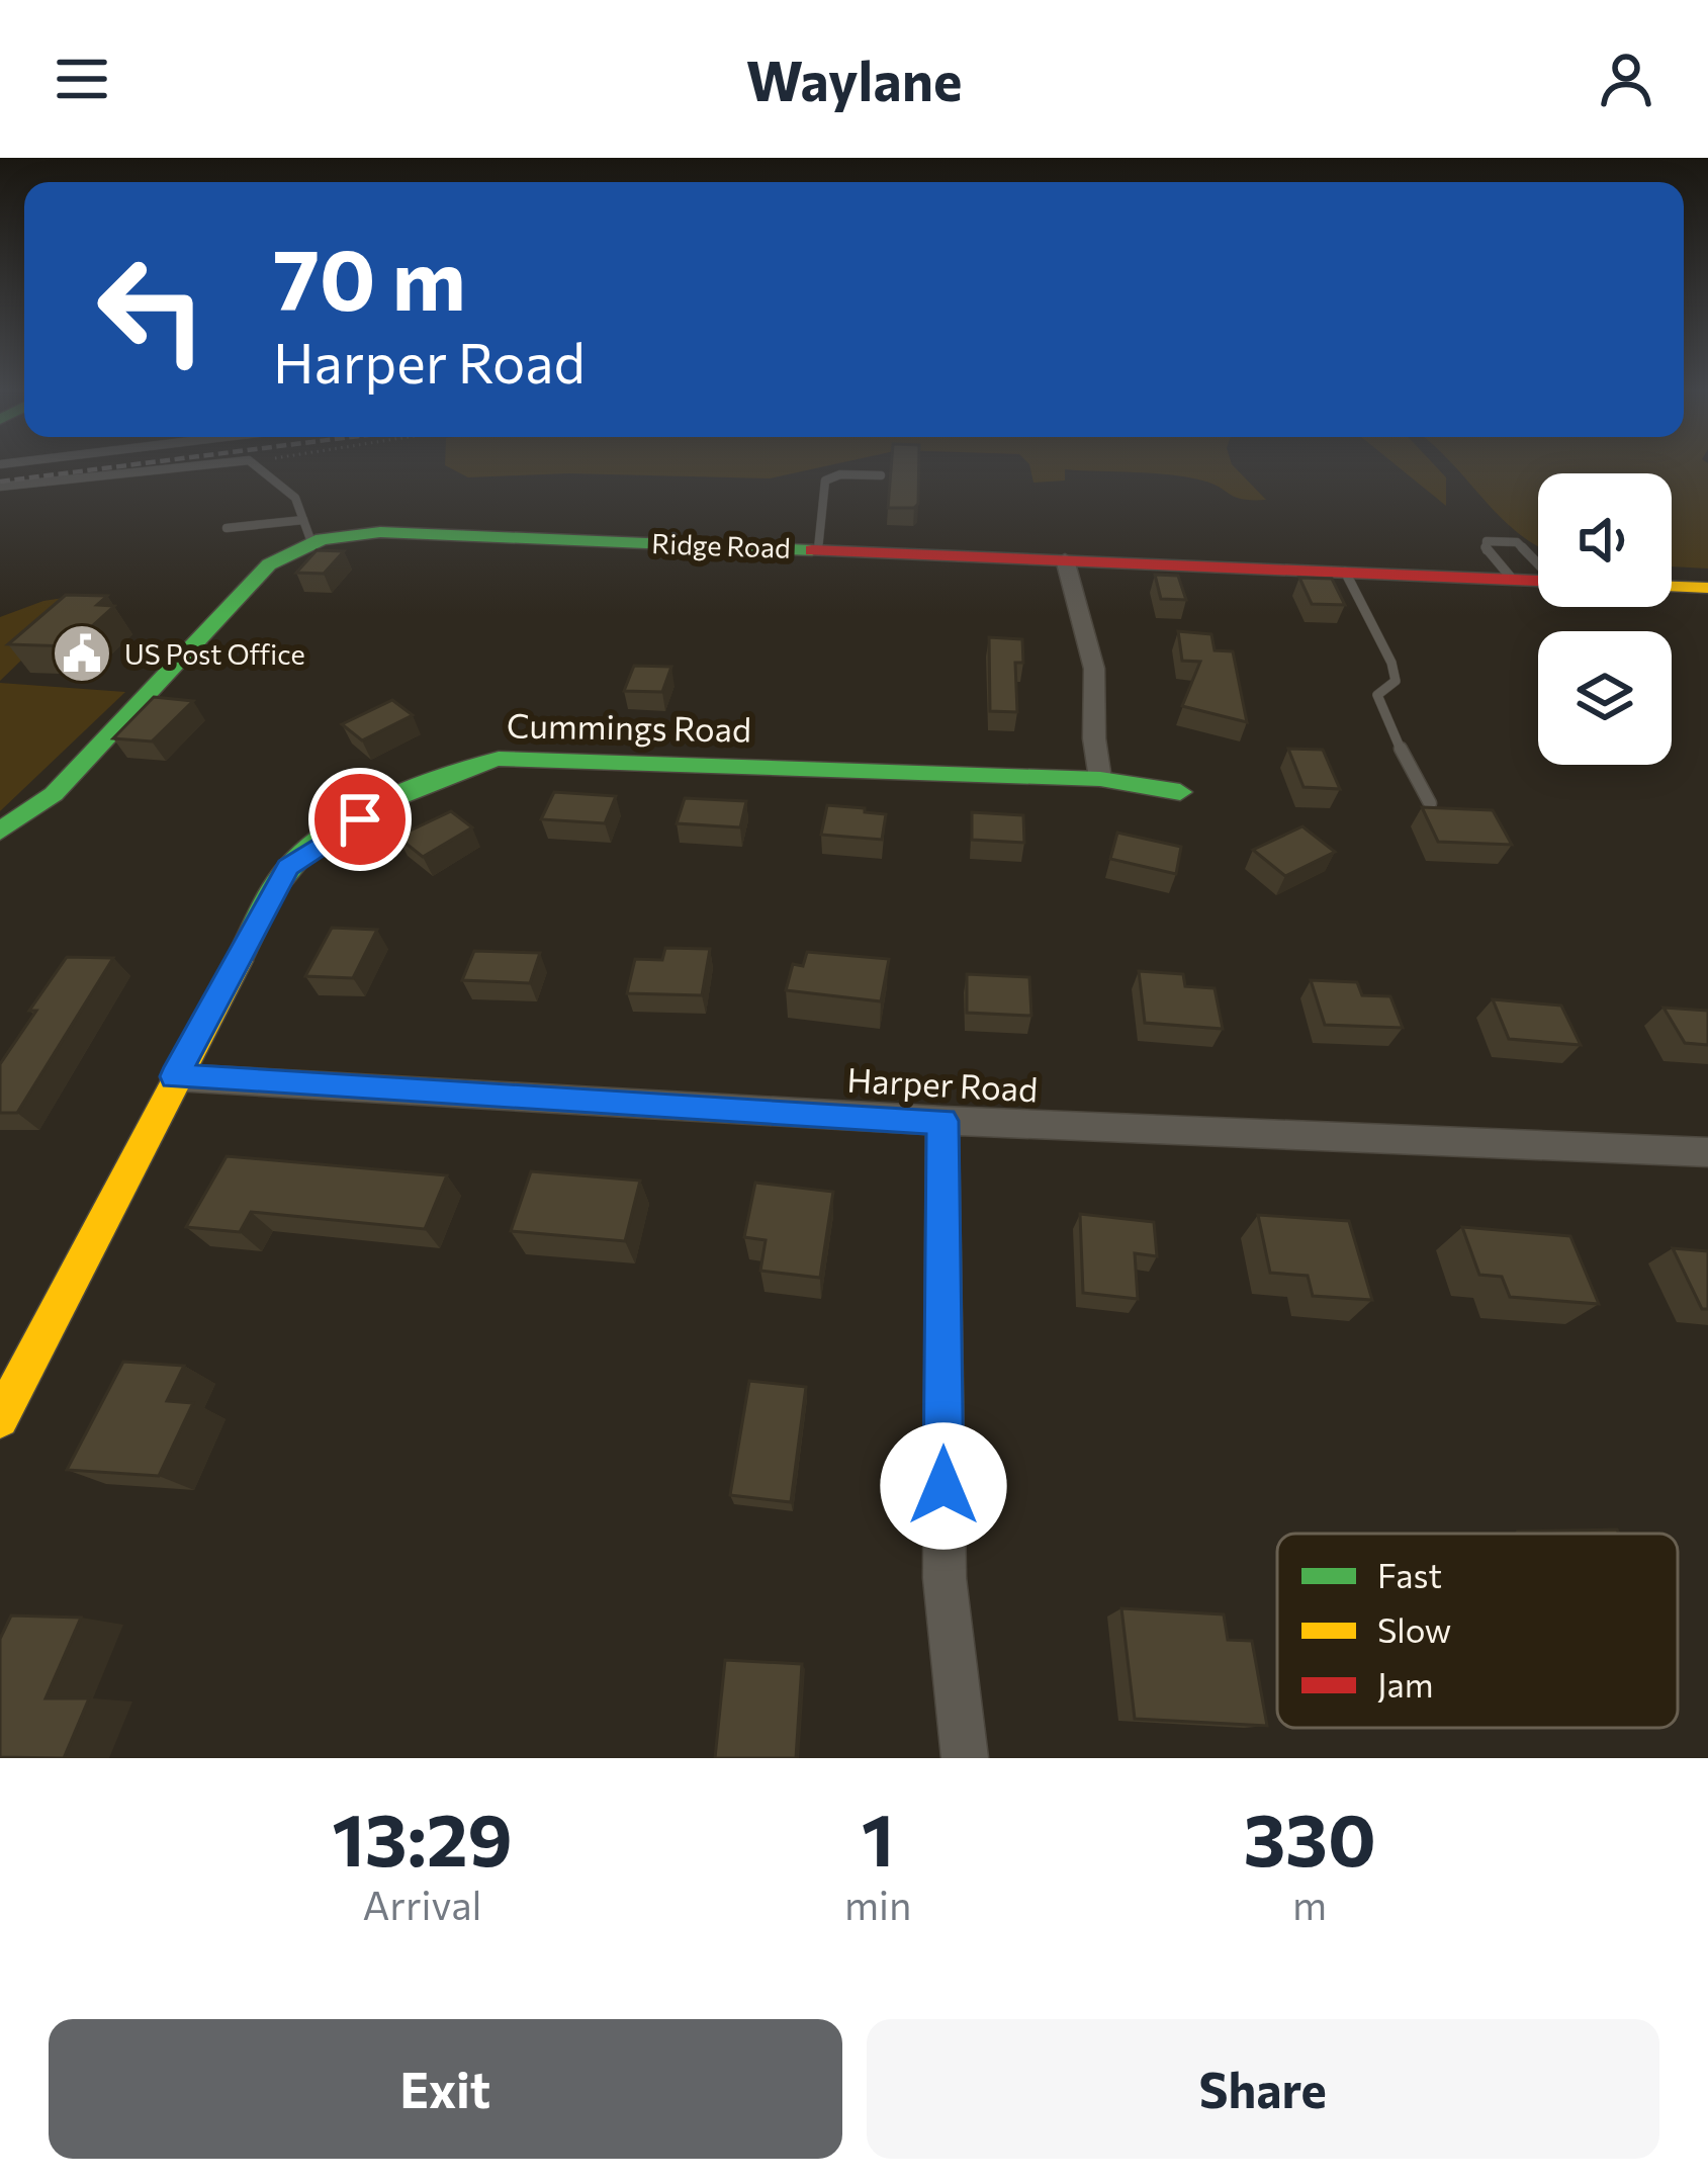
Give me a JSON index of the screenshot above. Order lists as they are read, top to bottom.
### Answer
{
  "streets": {
    "street": ["Ridge Road", "Cummings Road", "Harper Road"]
  },
  "crossings": [
    ["Cummings Road", "Harper Road"]
  ],
  "places": {
    "public building": ["US Post Office"]
  },
  "legend": ["Fast", "Slow", "Jam"],
  "page": {
    "header": "Waylane",
    "turn": ["70 m", "Harper Road"],
    "eta": [
      "13:29",
      "Arrival",
      "1",
      "min",
      "330",
      "m"
    ],
    "buttons": ["Exit", "Share"]
  }
}
